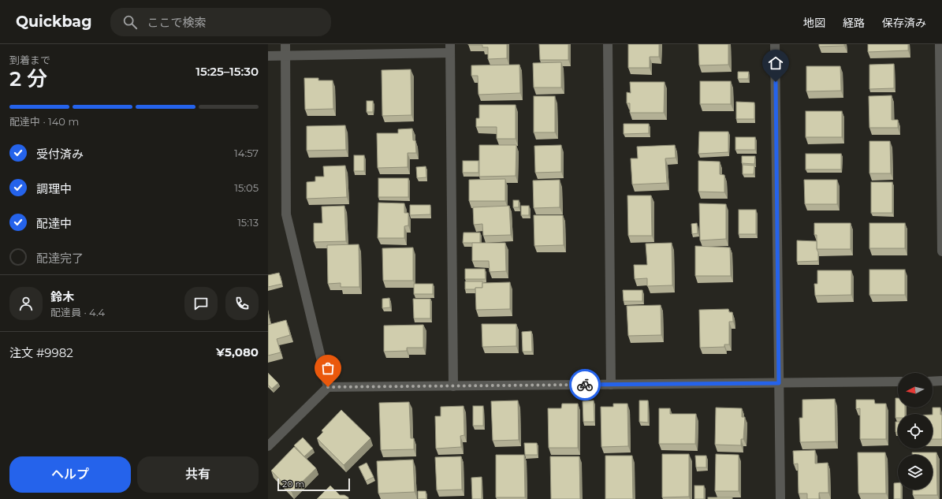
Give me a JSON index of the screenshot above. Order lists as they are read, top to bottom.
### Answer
{
  "scale_bar": "20 m",
  "north": "left",
  "page": {
    "header": "Quickbag",
    "search": "ここで検索",
    "nav": ["地図", "経路", "保存済み"],
    "heading": ["2 分", "到着まで", "15:25–15:30"],
    "panel": [
      "鈴木",
      "配達員 · 4.4",
      "注文 #9982",
      "¥5,080"
    ],
    "bar": "配達中 · 140 m",
    "list": [
      ["受付済み", "14:57"],
      ["調理中", "15:05"],
      ["配達中", "15:13"],
      "配達完了"
    ],
    "buttons": ["ヘルプ", "共有"],
    "scale": "20 m"
  }
}
